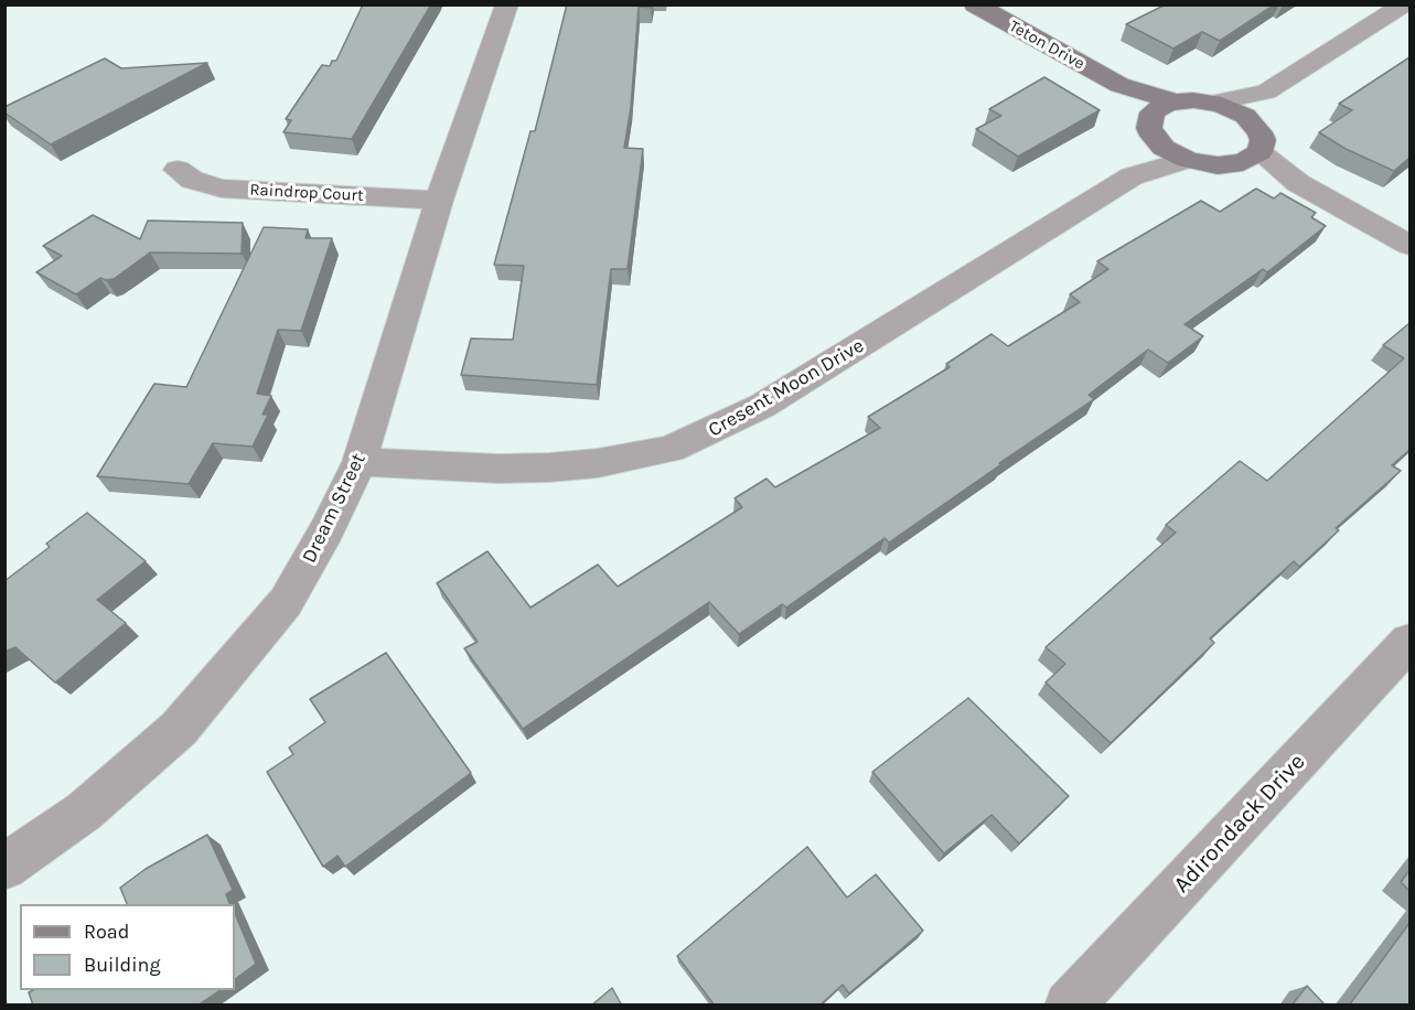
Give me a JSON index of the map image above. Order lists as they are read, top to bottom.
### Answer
{
  "streets": {
    "street": [
      "Teton Drive",
      "Raindrop Court",
      "Cresent Moon Drive",
      "Dream Street",
      "Adirondack Drive"
    ]
  },
  "crossings": [
    ["Teton Drive", "Cresent Moon Drive"],
    ["Raindrop Court", "Dream Street"],
    ["Cresent Moon Drive", "Dream Street"]
  ],
  "legend": ["Road", "Building"]
}
